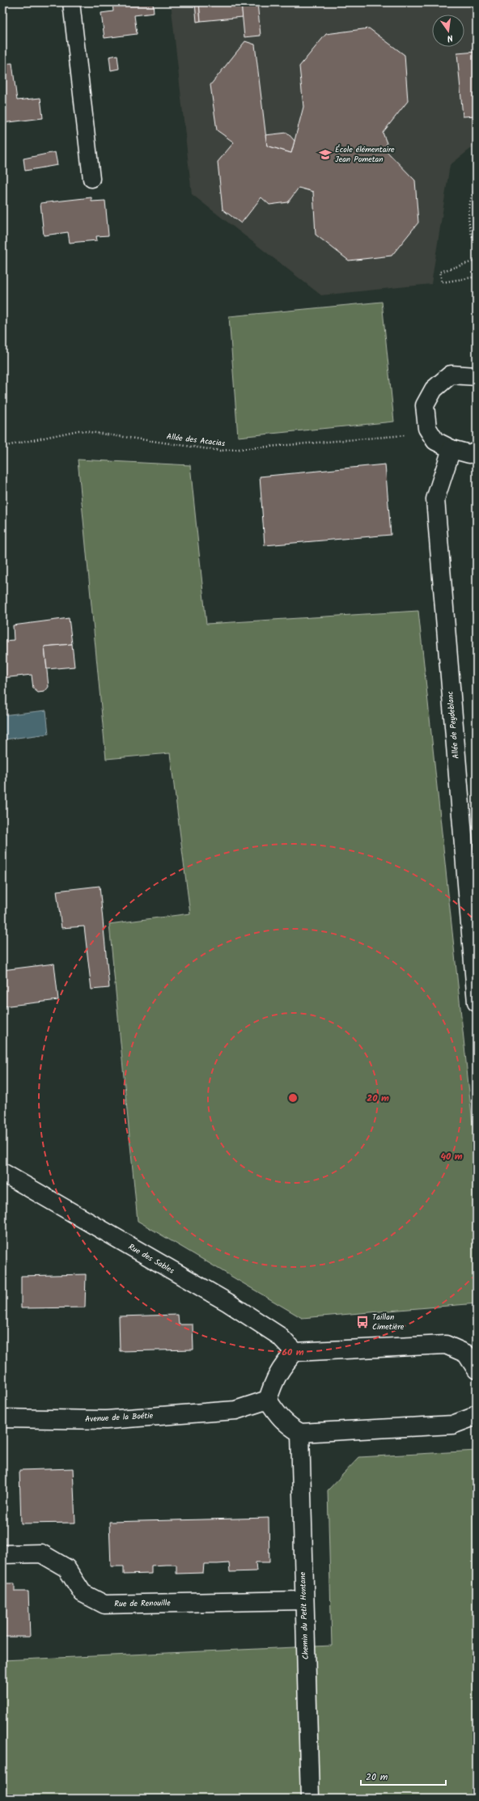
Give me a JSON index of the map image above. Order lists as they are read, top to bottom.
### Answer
{
  "streets": {
    "street": [
      "Allée de Peydeblanc",
      "Rue des Sables",
      "Avenue de la Boétie",
      "Rue de Renouille",
      "Chemin du Petit Hontane"
    ],
    "path": ["Allée des Acacias"]
  },
  "crossings": [
    ["Rue de Renouille", "Chemin du Petit Hontane"]
  ],
  "places": {
    "school or university": ["École élémentaire Jean Pometan"],
    "bus stop": ["Taillan Cimetière"]
  },
  "scale_bar": "20 m",
  "north": "bottom",
  "rings": ["20 m", "40 m", "60 m"]
}
